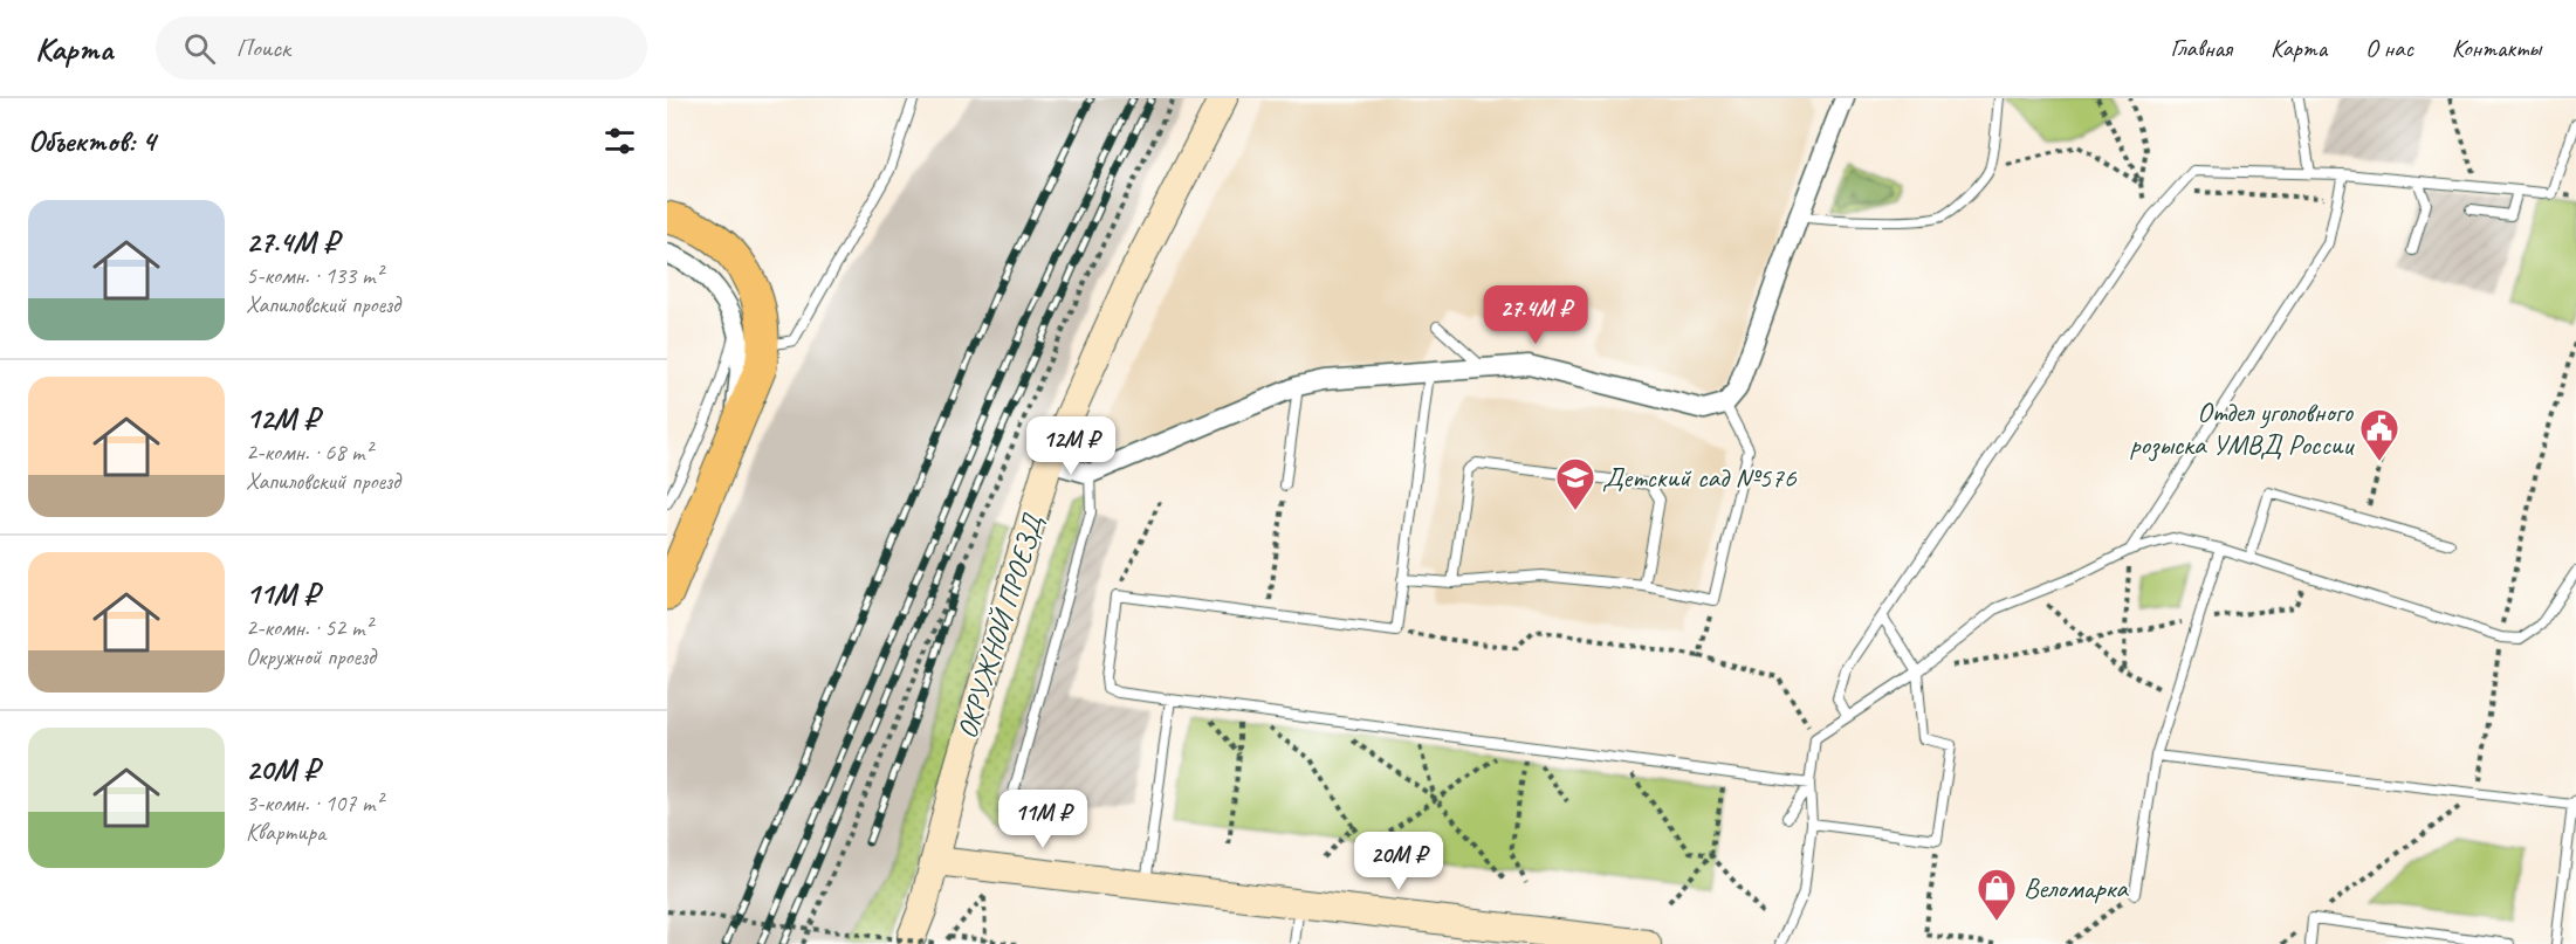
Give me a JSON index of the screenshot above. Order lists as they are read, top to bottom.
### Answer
{
  "streets": {
    "street": ["ОКРУЖНОЙ ПРОЕЗД"]
  },
  "places": {
    "public building": ["Отдел уголовного розыска УМВД России"],
    "school or university": ["Детский сад №576"],
    "shop": ["Веломарка"]
  },
  "page": {
    "header": "Карта",
    "search": "Поиск",
    "nav": [
      "Главная",
      "Карта",
      "О нас",
      "Контакты"
    ],
    "heading": "Объектов: 4",
    "list": [
      {
        "name": "27.4M ₽",
        "note": "5-комн. · 133 m² · Хапиловский проезд"
      },
      {
        "name": "12M ₽",
        "note": "2-комн. · 68 m² · Хапиловский проезд"
      },
      {
        "name": "11M ₽",
        "note": "2-комн. · 52 m² · Окружной проезд"
      },
      {
        "name": "20M ₽",
        "note": "3-комн. · 107 m² · Квартира"
      }
    ],
    "price": [
      "27.4M ₽",
      "12M ₽",
      "11M ₽",
      "20M ₽"
    ]
  }
}
